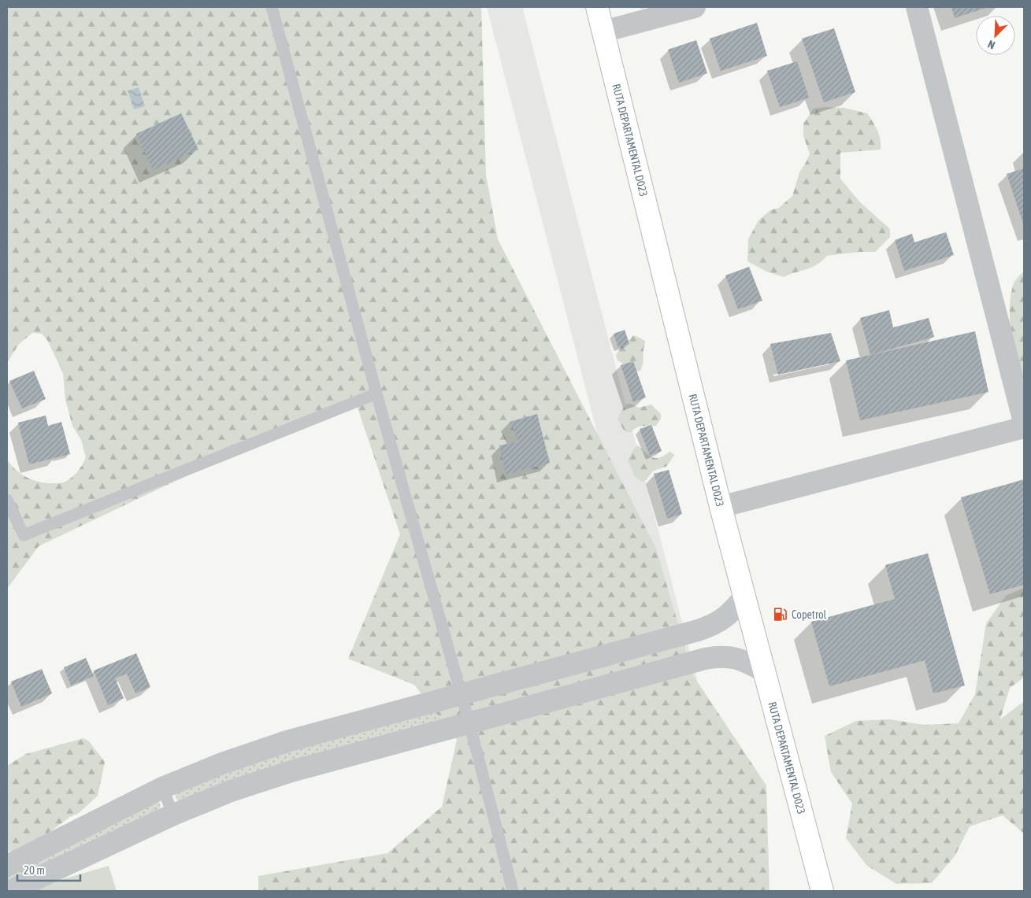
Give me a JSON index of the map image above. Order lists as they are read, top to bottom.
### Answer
{
  "streets": {
    "main road": ["RUTA DEPARTAMENTAL D023"]
  },
  "places": {
    "fuel station": ["Copetrol"]
  },
  "scale_bar": "20 m",
  "north": "bottom left"
}
